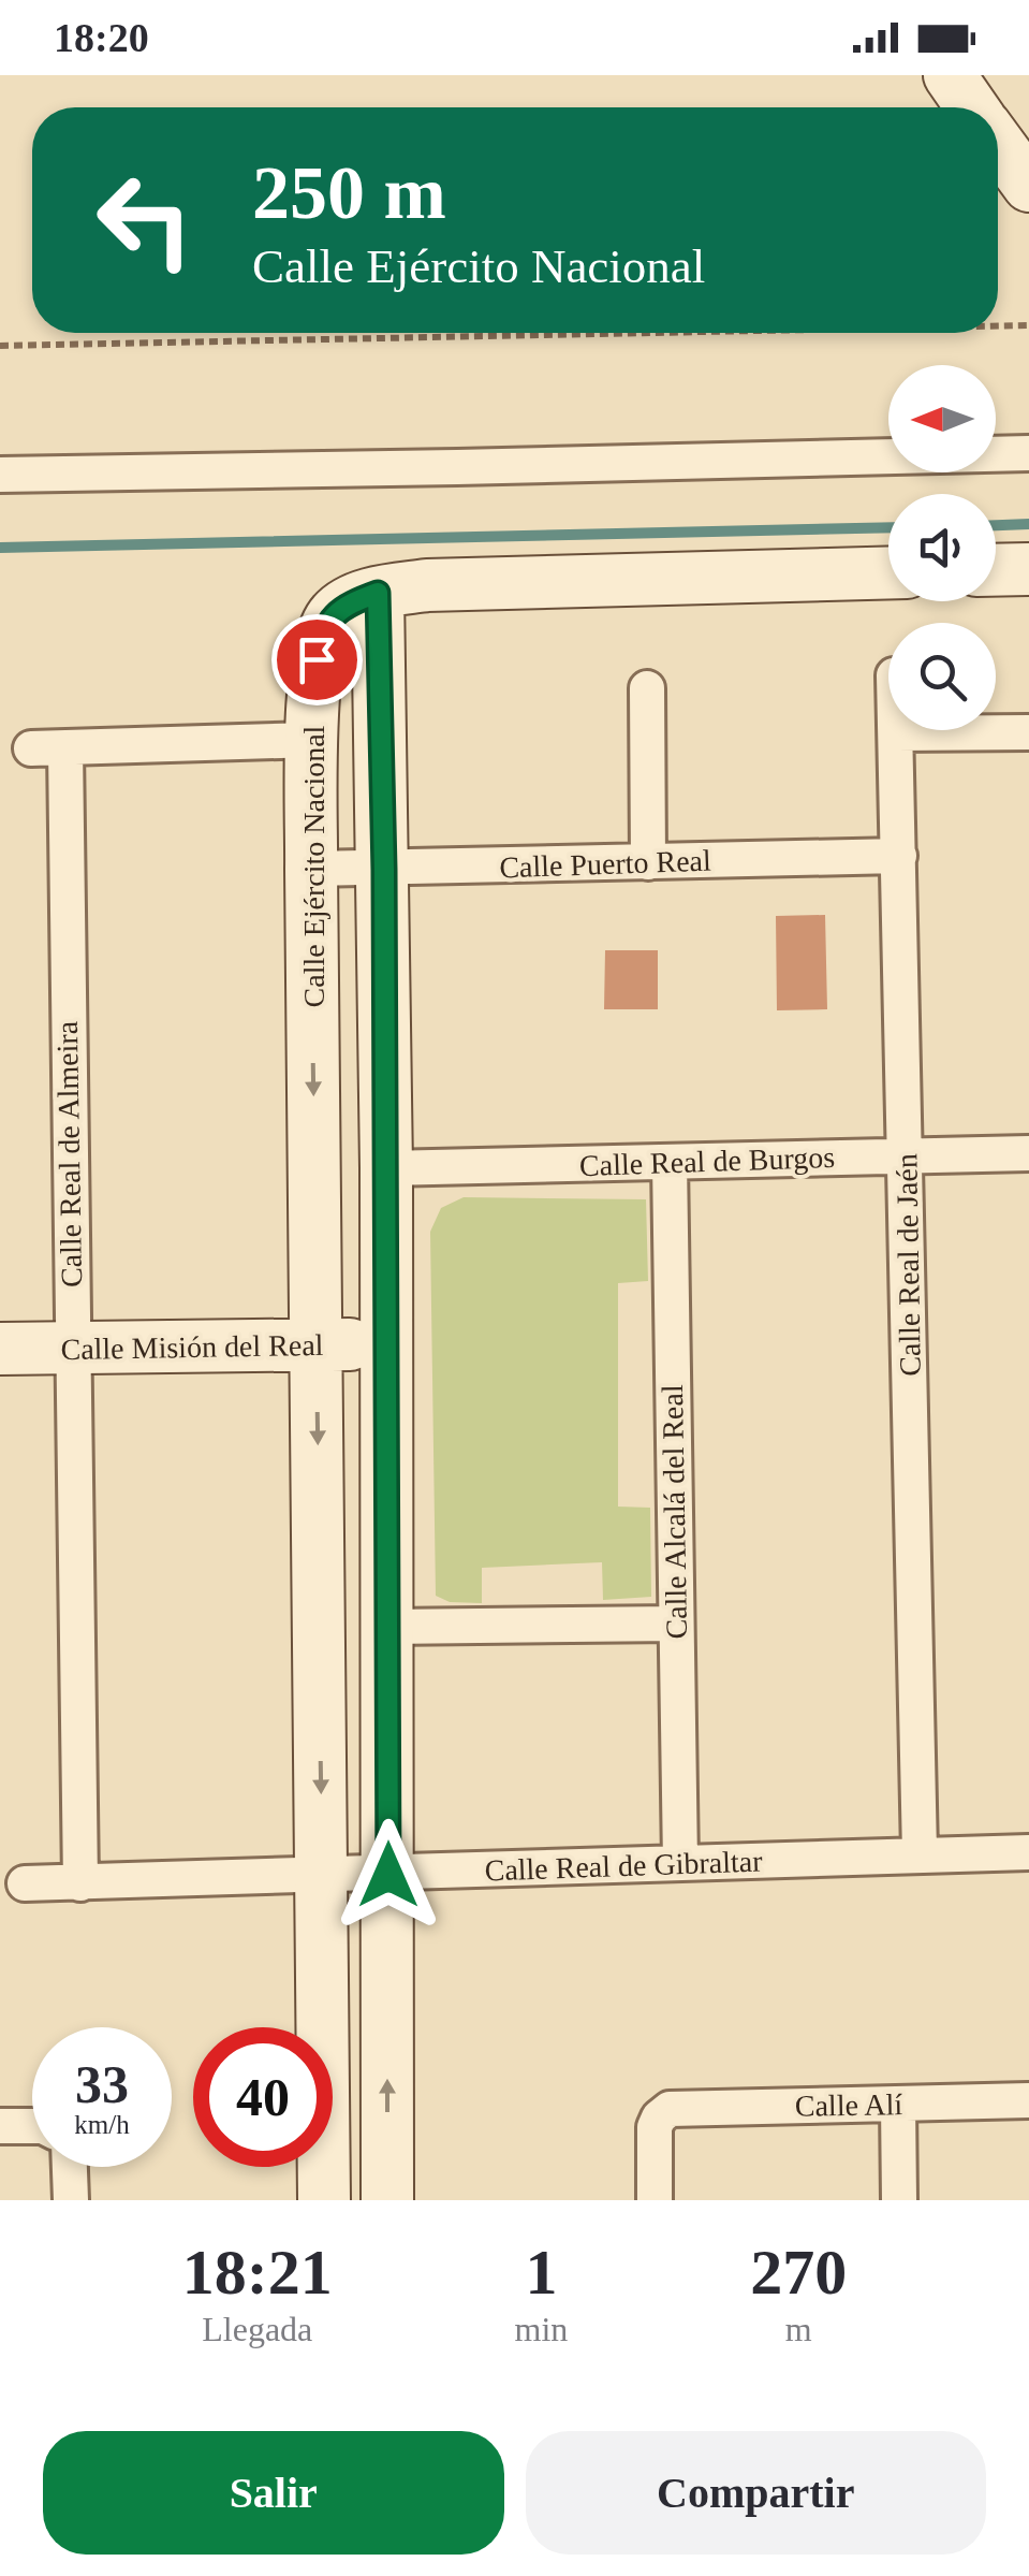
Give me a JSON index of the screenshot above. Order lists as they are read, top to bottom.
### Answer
{
  "streets": {
    "street": [
      "Calle Puerto Real",
      "Calle Ejército Nacional",
      "Calle Real de Almeira",
      "Calle Real de Burgos",
      "Calle Real de Jaén",
      "Calle Misión del Real",
      "Calle Alcalá del Real",
      "Calle Real de Gibraltar",
      "Calle Alí"
    ]
  },
  "crossings": [
    ["Calle Puerto Real", "Calle Ejército Nacional"],
    ["Calle Puerto Real", "Calle Real de Jaén"],
    ["Calle Ejército Nacional", "Calle Real de Almeira"],
    ["Calle Ejército Nacional", "Calle Misión del Real"],
    ["Calle Ejército Nacional", "Calle Real de Gibraltar"],
    ["Calle Real de Almeira", "Calle Misión del Real"],
    ["Calle Real de Almeira", "Calle Real de Gibraltar"],
    ["Calle Real de Burgos", "Calle Real de Jaén"],
    ["Calle Real de Burgos", "Calle Alcalá del Real"],
    ["Calle Real de Jaén", "Calle Real de Gibraltar"],
    ["Calle Alcalá del Real", "Calle Real de Gibraltar"]
  ],
  "north": "left",
  "page": {
    "status": "18:20",
    "turn": ["250 m", "Calle Ejército Nacional"],
    "speed": "33 km/h",
    "limit": "40",
    "eta": [
      "18:21",
      "Llegada",
      "1",
      "min",
      "270",
      "m"
    ],
    "buttons": ["Salir", "Compartir"]
  }
}
